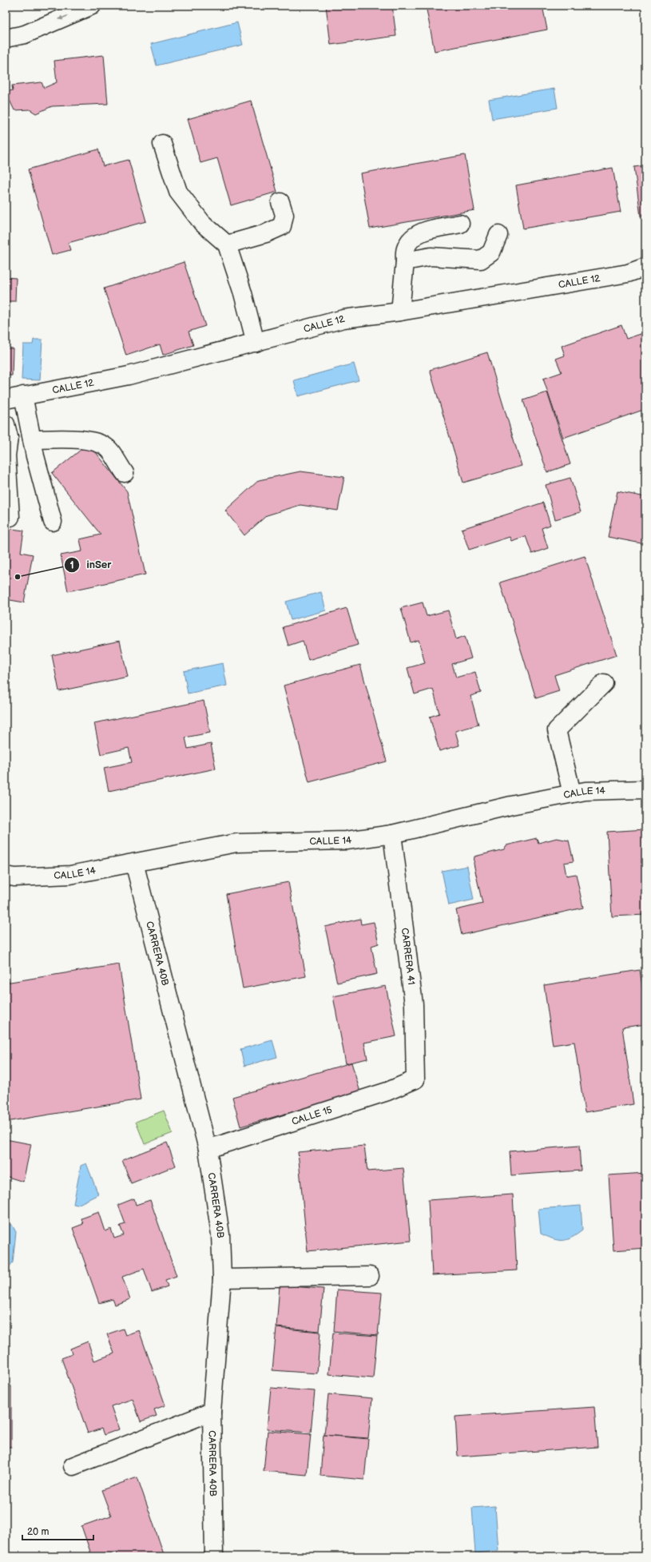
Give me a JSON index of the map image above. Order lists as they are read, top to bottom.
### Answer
{
  "streets": {
    "street": [
      "CALLE 12",
      "CALLE 14",
      "CARRERA 40B",
      "CARRERA 41",
      "CALLE 15"
    ]
  },
  "crossings": [
    ["CALLE 14", "CARRERA 40B"],
    ["CALLE 14", "CARRERA 41"],
    ["CARRERA 40B", "CALLE 15"],
    ["CARRERA 41", "CALLE 15"]
  ],
  "places": ["inSer"],
  "scale_bar": "20 m"
}
